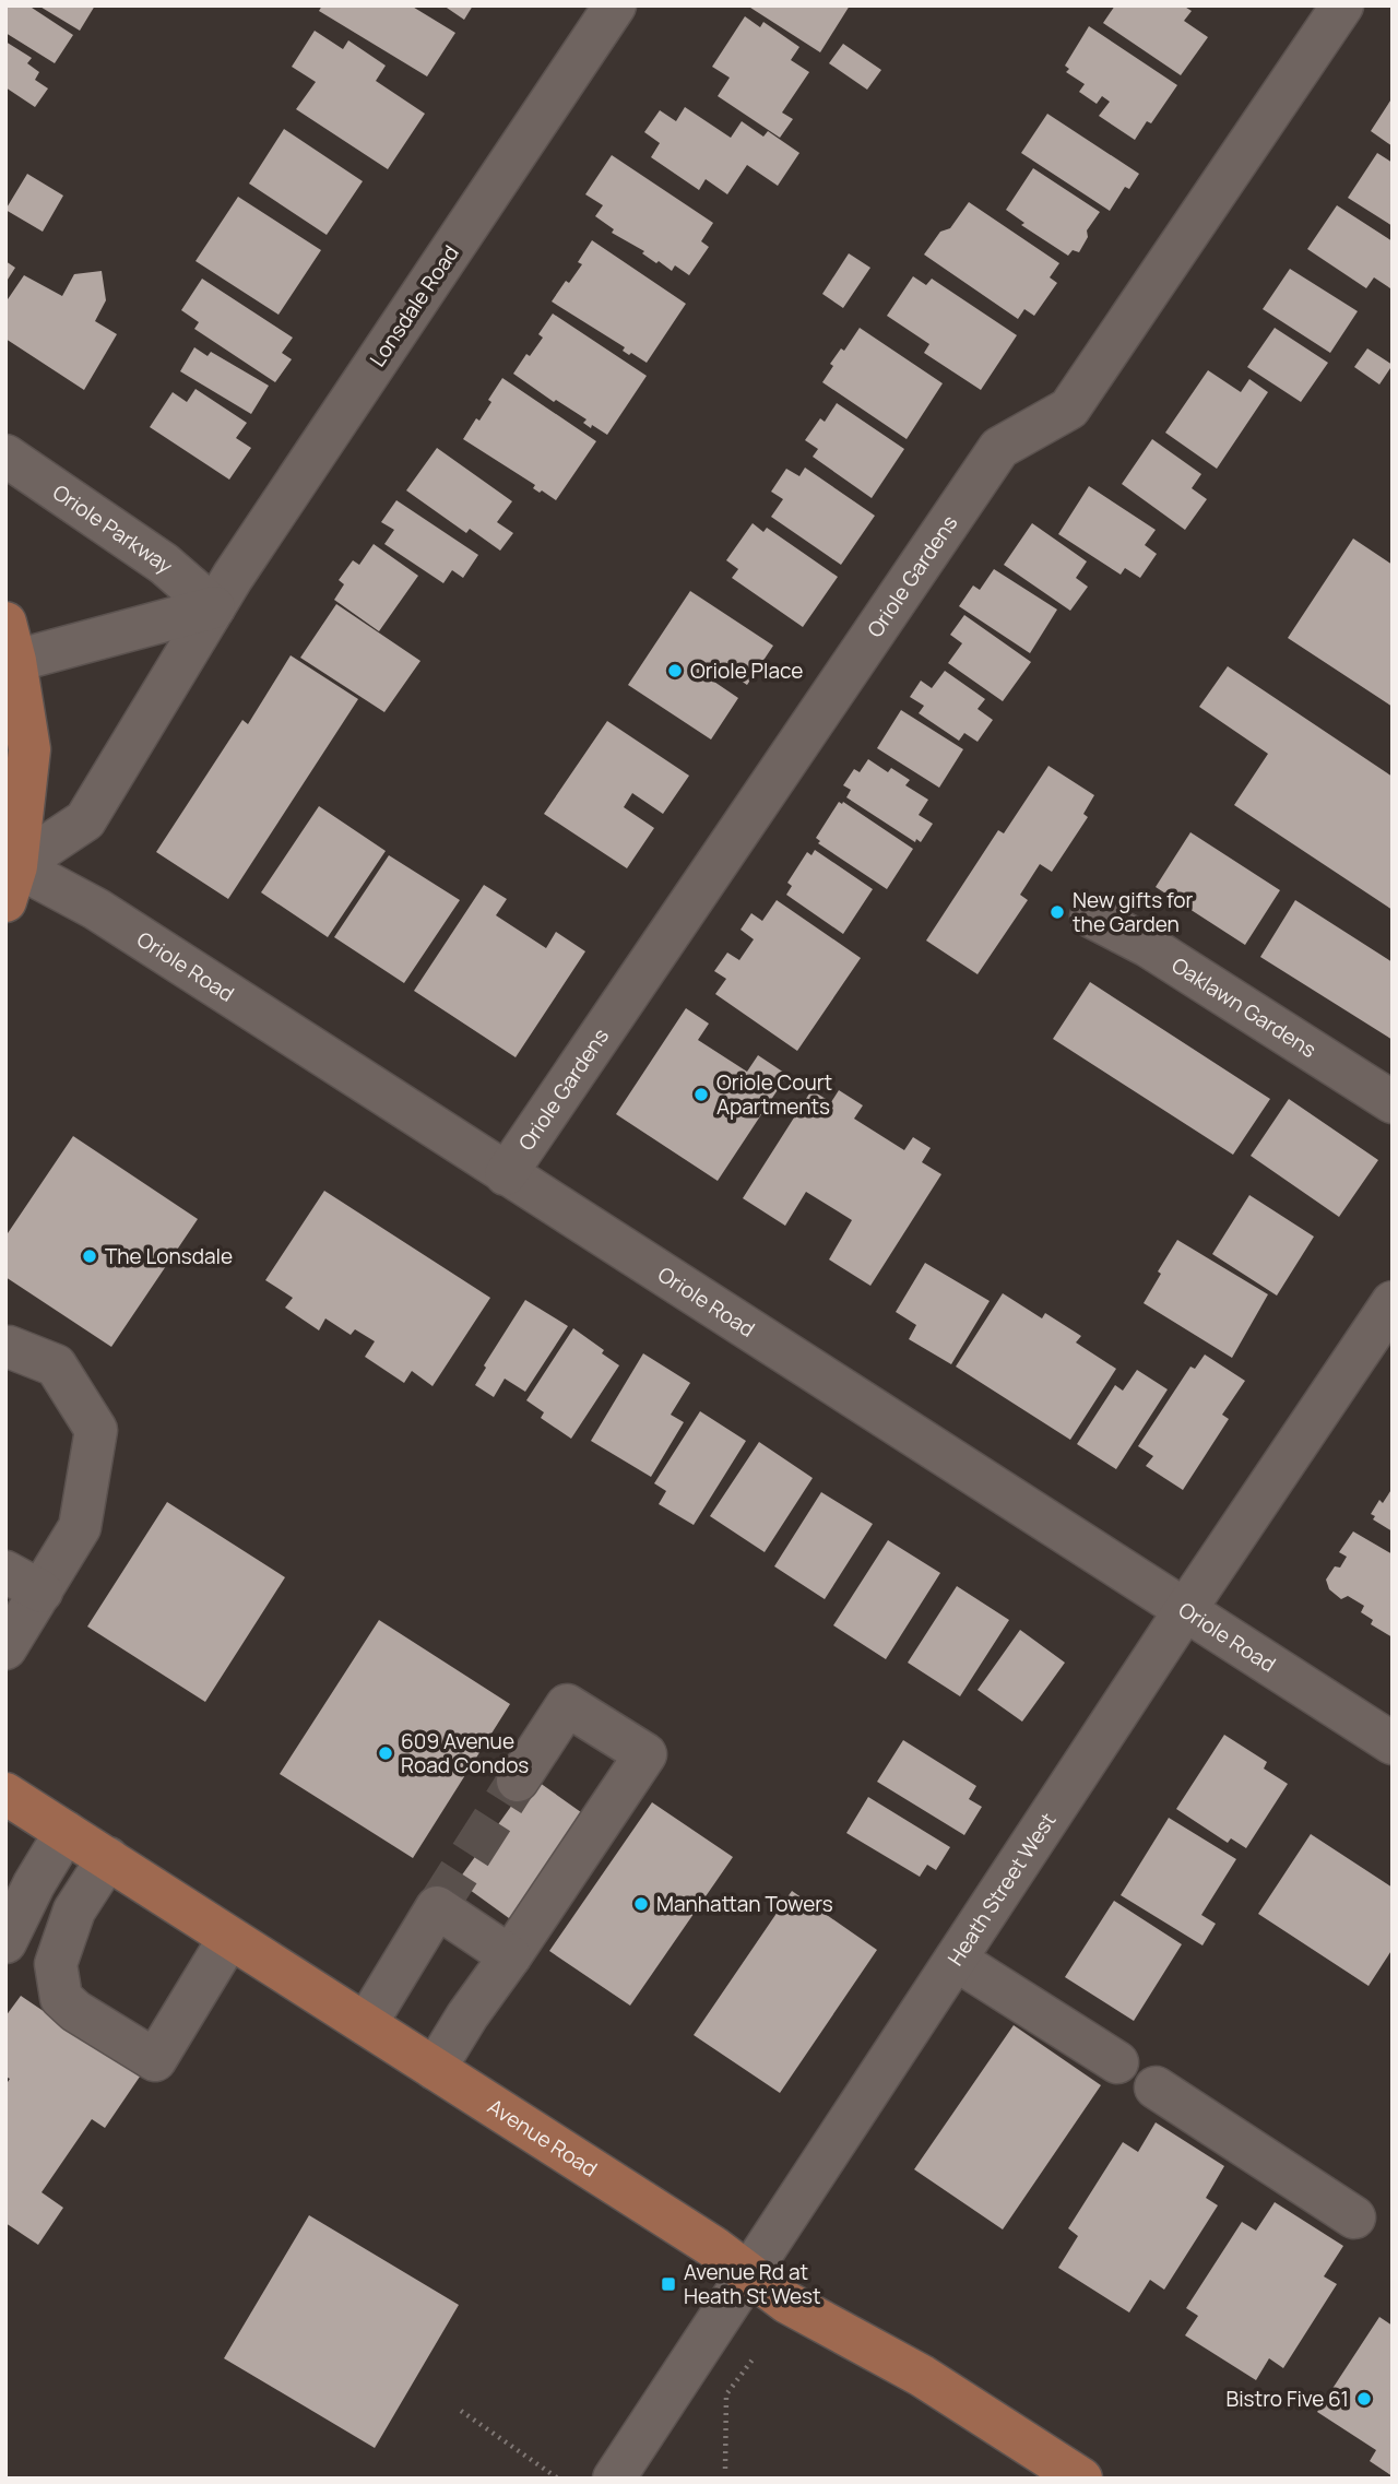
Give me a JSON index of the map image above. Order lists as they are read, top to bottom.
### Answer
{
  "streets": {
    "main road": ["Avenue Road"],
    "street": [
      "Lonsdale Road",
      "Oriole Parkway",
      "Oriole Gardens",
      "Oriole Road",
      "Oaklawn Gardens",
      "Heath Street West"
    ]
  },
  "crossings": [
    ["Lonsdale Road", "Oriole Parkway"],
    ["Lonsdale Road", "Oriole Road"],
    ["Oriole Gardens", "Oriole Road"],
    ["Oriole Road", "Heath Street West"],
    ["Heath Street West", "Avenue Road"]
  ],
  "places": {
    "other": [
      "Oriole Place",
      "New gifts for the Garden",
      "Oriole Court Apartments",
      "The Lonsdale",
      "609 Avenue Road Condos",
      "Manhattan Towers",
      "Bistro Five 61"
    ],
    "transit": ["Avenue Rd at Heath St West"]
  }
}
